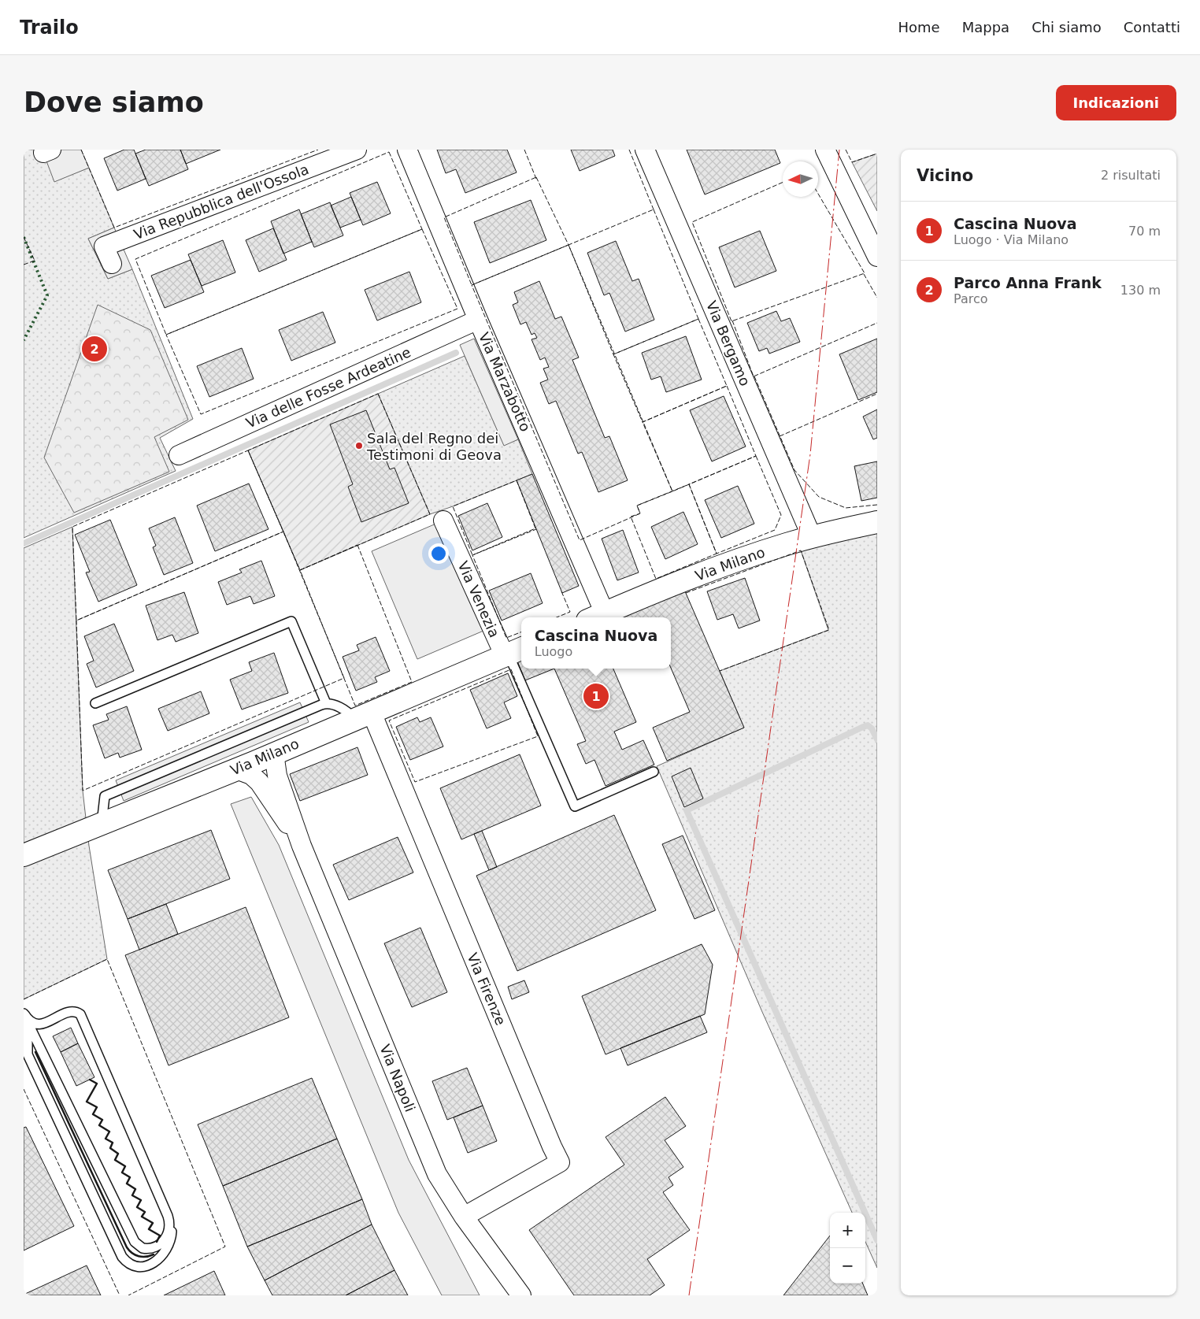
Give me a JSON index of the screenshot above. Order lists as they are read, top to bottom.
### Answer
{
  "streets": {
    "street": [
      "Via Repubblica dell'Ossola",
      "Via Bergamo",
      "Via Marzabotto",
      "Via delle Fosse Ardeatine",
      "Via Milano",
      "Via Venezia",
      "Via Firenze",
      "Via Napoli"
    ]
  },
  "crossings": [
    ["Via Bergamo", "Via Milano"],
    ["Via Marzabotto", "Via delle Fosse Ardeatine"],
    ["Via Marzabotto", "Via Milano"],
    ["Via Milano", "Via Venezia"],
    ["Via Milano", "Via Firenze"],
    ["Via Milano", "Via Napoli"],
    ["Via Firenze", "Via Napoli"]
  ],
  "places": ["Sala del Regno dei Testimoni di Geova"],
  "north": "left",
  "page": {
    "header": "Trailo",
    "nav": [
      "Home",
      "Mappa",
      "Chi siamo",
      "Contatti"
    ],
    "buttons": "Indicazioni",
    "title": "Dove siamo",
    "heading": ["Vicino", "2 risultati"],
    "list": [
      {
        "mark": "1",
        "name": "Cascina Nuova",
        "note": "Luogo · Via Milano",
        "value": "70 m"
      },
      {
        "mark": "2",
        "name": "Parco Anna Frank",
        "note": "Parco",
        "value": "130 m"
      }
    ],
    "pins": ["2", "1"],
    "popup": ["Cascina Nuova", "Luogo"],
    "map_buttons": ["+", "−"]
  }
}
